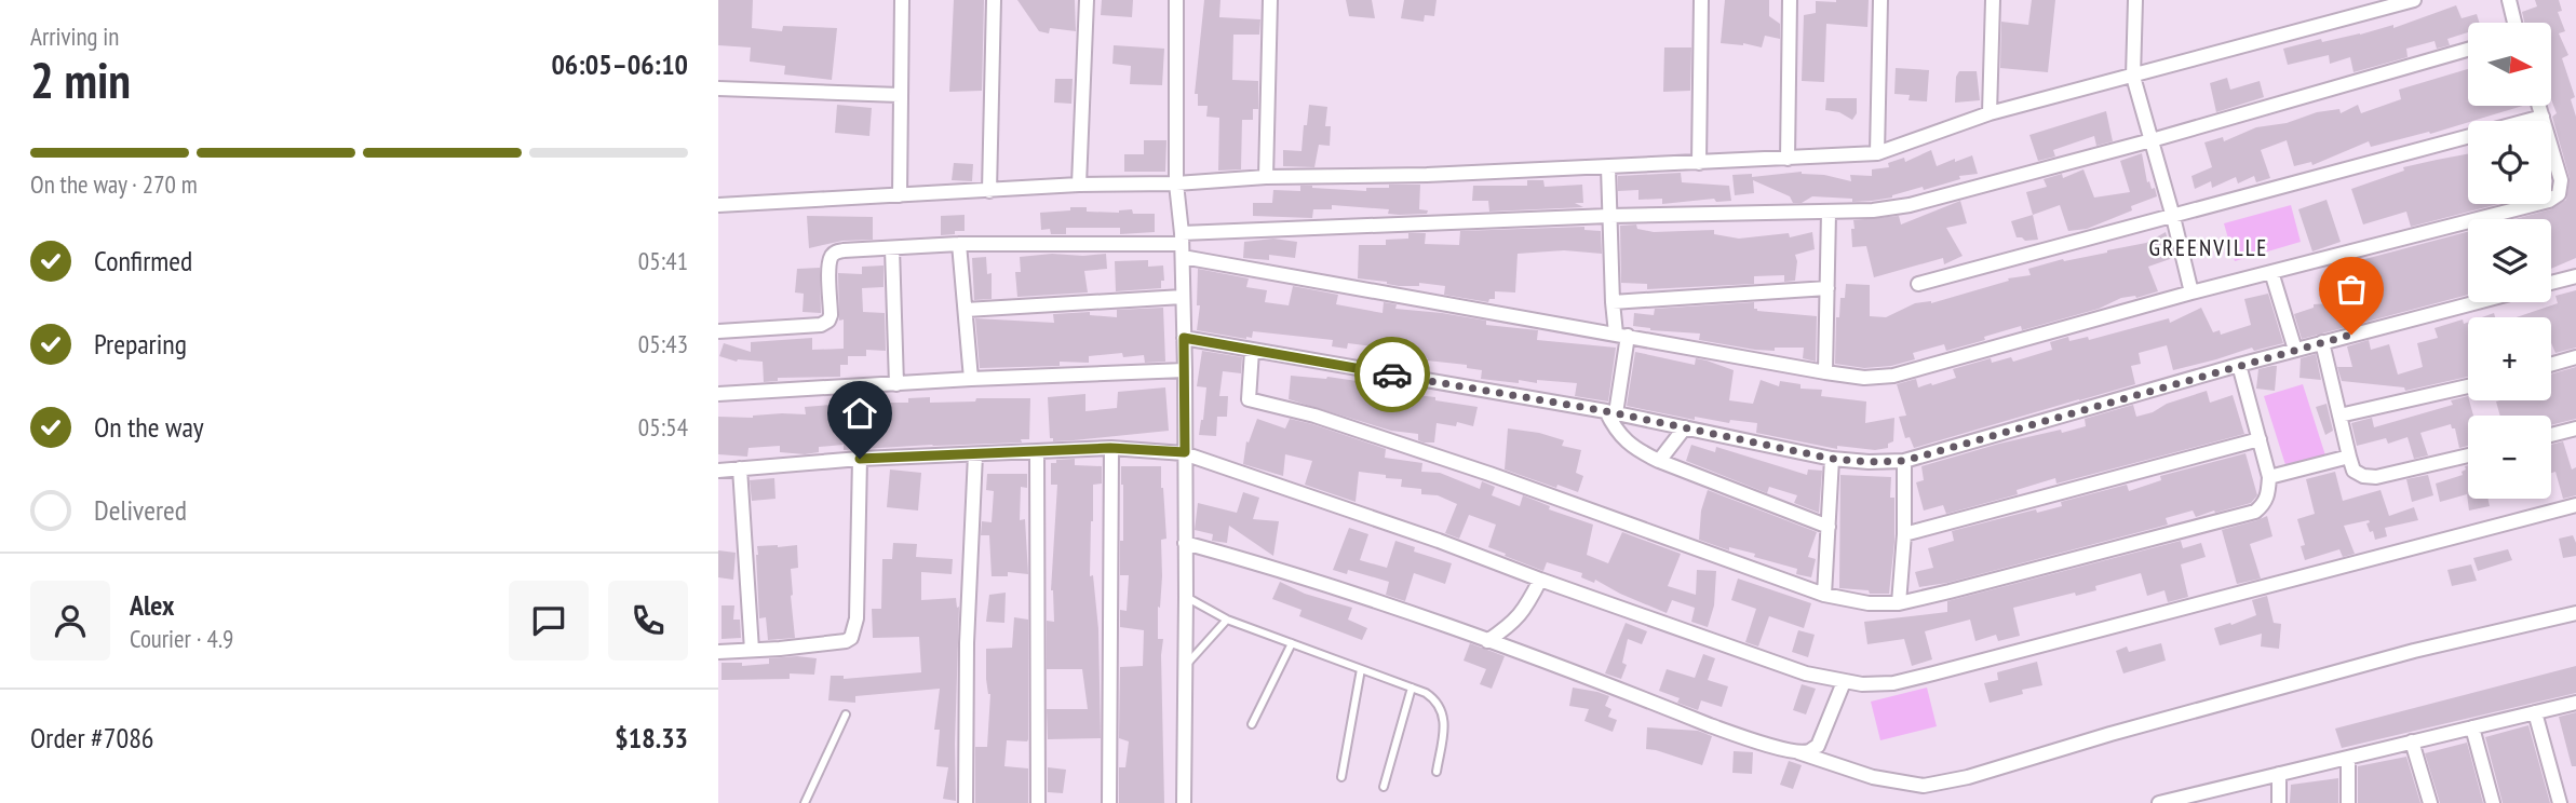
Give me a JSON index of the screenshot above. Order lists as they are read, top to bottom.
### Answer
{
  "districts": ["GREENVILLE"],
  "north": "right",
  "page": {
    "heading": ["2 min", "Arriving in", "06:05–06:10"],
    "panel": [
      "Alex",
      "Courier · 4.9",
      "Order #7086",
      "$18.33"
    ],
    "map_buttons": ["+", "−"],
    "bar": "On the way · 270 m",
    "list": [
      ["Confirmed", "05:41"],
      ["Preparing", "05:43"],
      ["On the way", "05:54"],
      "Delivered"
    ]
  }
}
